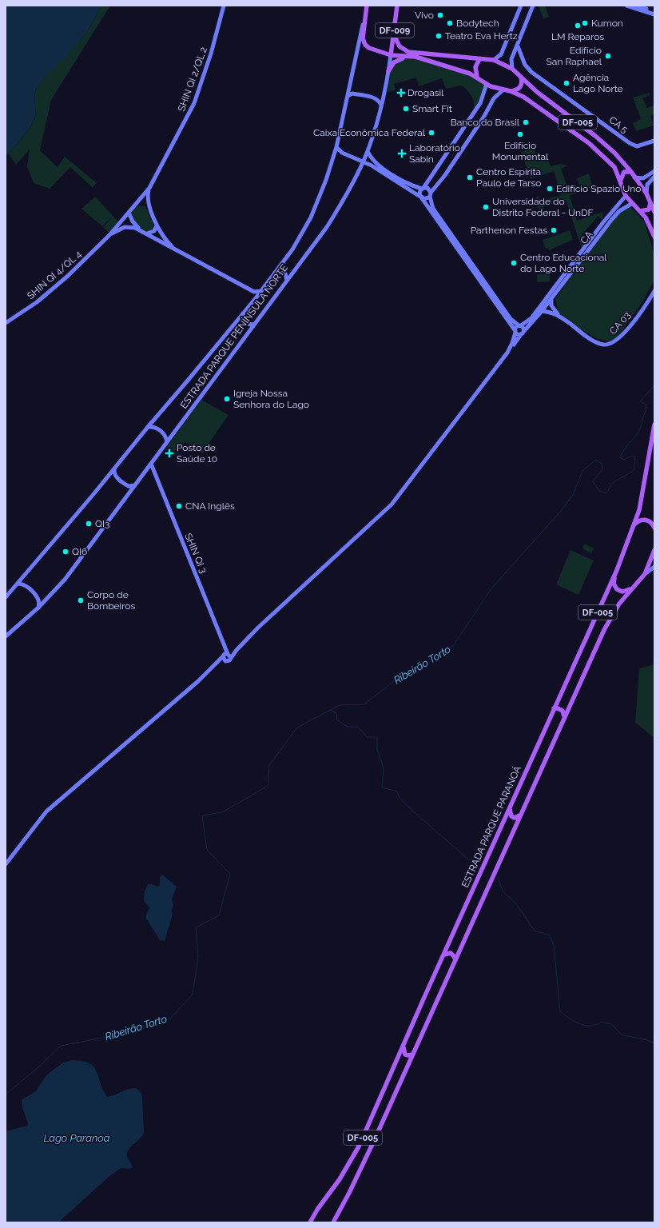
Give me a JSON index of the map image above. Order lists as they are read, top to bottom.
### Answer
{
  "streets": {
    "main road": [
      "DF-009",
      "DF-005",
      "ESTRADA PARQUE PENÍNSULA NORTE",
      "ESTRADA PARQUE PARANOÁ"
    ],
    "street": [
      "SHIN QI 2/QL 2",
      "CA 5",
      "CA",
      "SHIN QI 4/QL 4",
      "CA 03",
      "SHIN QI 3"
    ]
  },
  "crossings": [
    ["SHIN QI 2/QL 2", "SHIN QI 4/QL 4"],
    ["DF-005", "CA"],
    ["DF-005", "ESTRADA PARQUE PENÍNSULA NORTE"],
    ["CA", "CA 03"],
    ["CA", "SHIN QI 3"],
    ["ESTRADA PARQUE PENÍNSULA NORTE", "SHIN QI 3"]
  ],
  "water": ["Ribeirão Torto", "Lago Paranoá"],
  "places": {
    "other": [
      "Vivo",
      "Bodytech",
      "Kumon",
      "LM Reparos",
      "Teatro Eva Hertz",
      "Edifício San Raphael",
      "Agência Lago Norte",
      "Smart Fit",
      "Banco do Brasil",
      "Caixa Econômica Federal",
      "Edifício Monumental",
      "Centro Espírita Paulo de Tarso",
      "Edifício Spazio Uno",
      "Universidade do Distrito Federal - UnDF",
      "Parthenon Festas",
      "Centro Educacional do Lago Norte",
      "Igreja Nossa Senhora do Lago",
      "CNA Inglês",
      "QI3",
      "QI6",
      "Corpo de Bombeiros"
    ],
    "health": ["Drogasil", "Laboratório Sabin", "Posto de Saúde 10"]
  }
}
